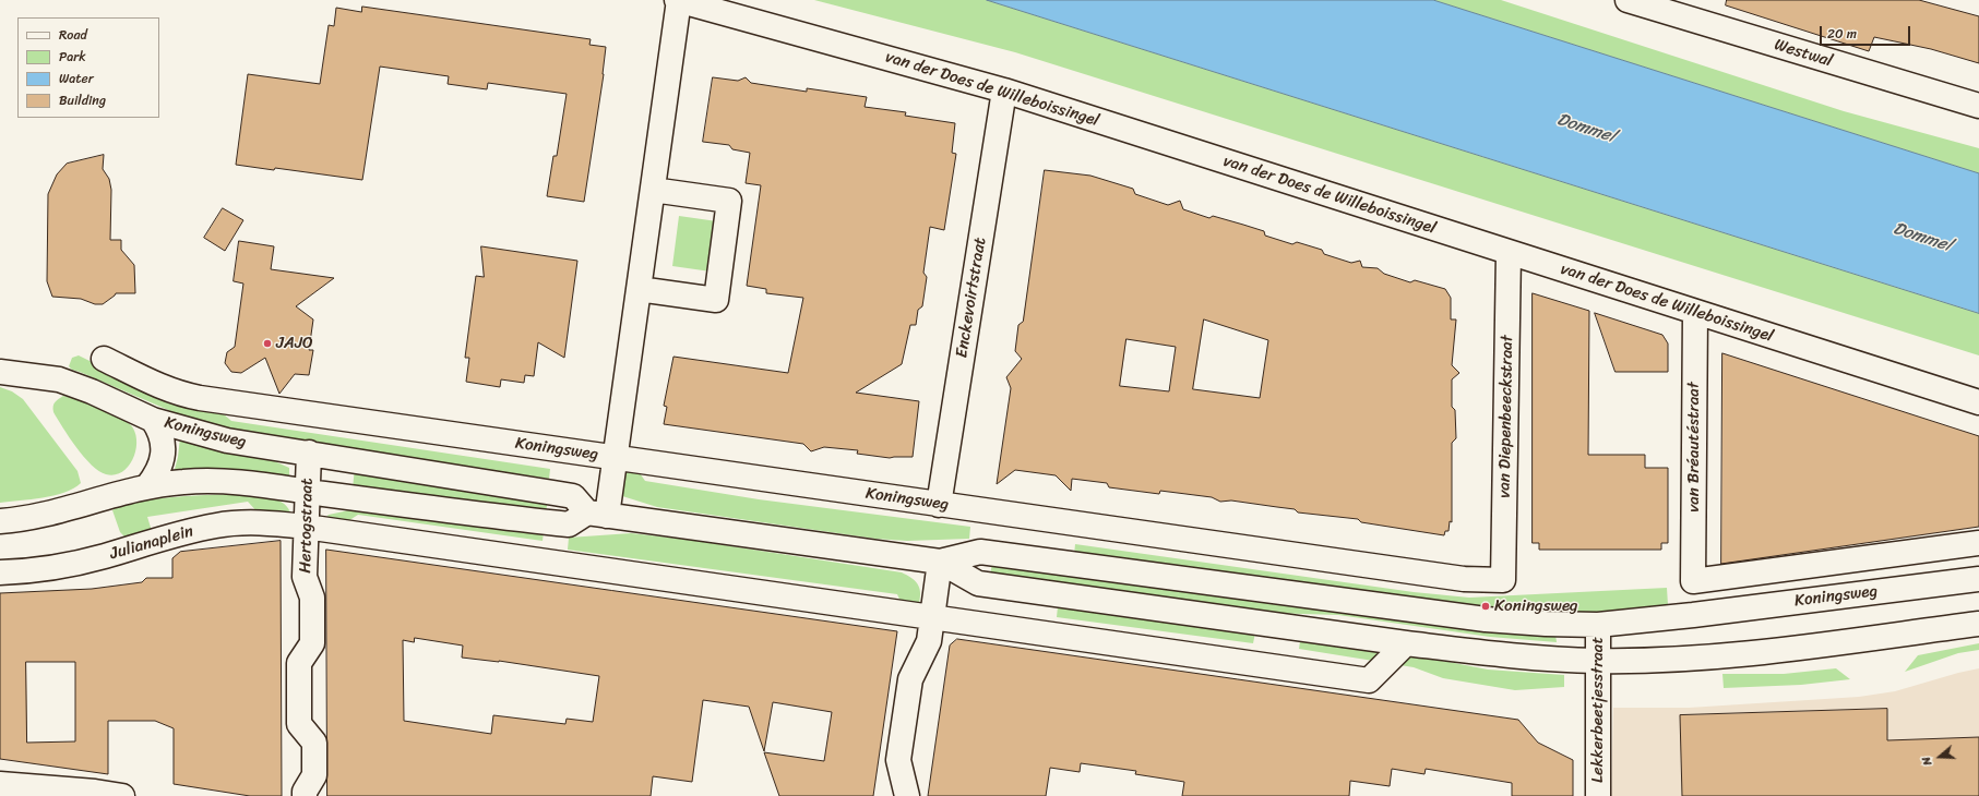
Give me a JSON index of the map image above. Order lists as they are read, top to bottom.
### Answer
{
  "streets": {
    "street": [
      "Westwal",
      "van der Does de Willeboissingel",
      "Enckevoirtstraat",
      "van Diepenbeeckstraat",
      "Koningsweg",
      "van Bréautéstraat",
      "Hertogstraat",
      "Julianaplein",
      "Lekkerbeetjesstraat"
    ]
  },
  "crossings": [
    ["van der Does de Willeboissingel", "Enckevoirtstraat"],
    ["van der Does de Willeboissingel", "van Diepenbeeckstraat"],
    ["van der Does de Willeboissingel", "van Bréautéstraat"],
    ["Enckevoirtstraat", "Koningsweg"],
    ["van Diepenbeeckstraat", "Koningsweg"],
    ["Koningsweg", "van Bréautéstraat"],
    ["Koningsweg", "Hertogstraat"],
    ["Koningsweg", "Lekkerbeetjesstraat"],
    ["Hertogstraat", "Julianaplein"]
  ],
  "water": ["Dommel"],
  "places": ["JAJO", "Koningsweg"],
  "legend": [
    "Road",
    "Park",
    "Water",
    "Building"
  ],
  "scale_bar": "20 m",
  "north": "left"
}
